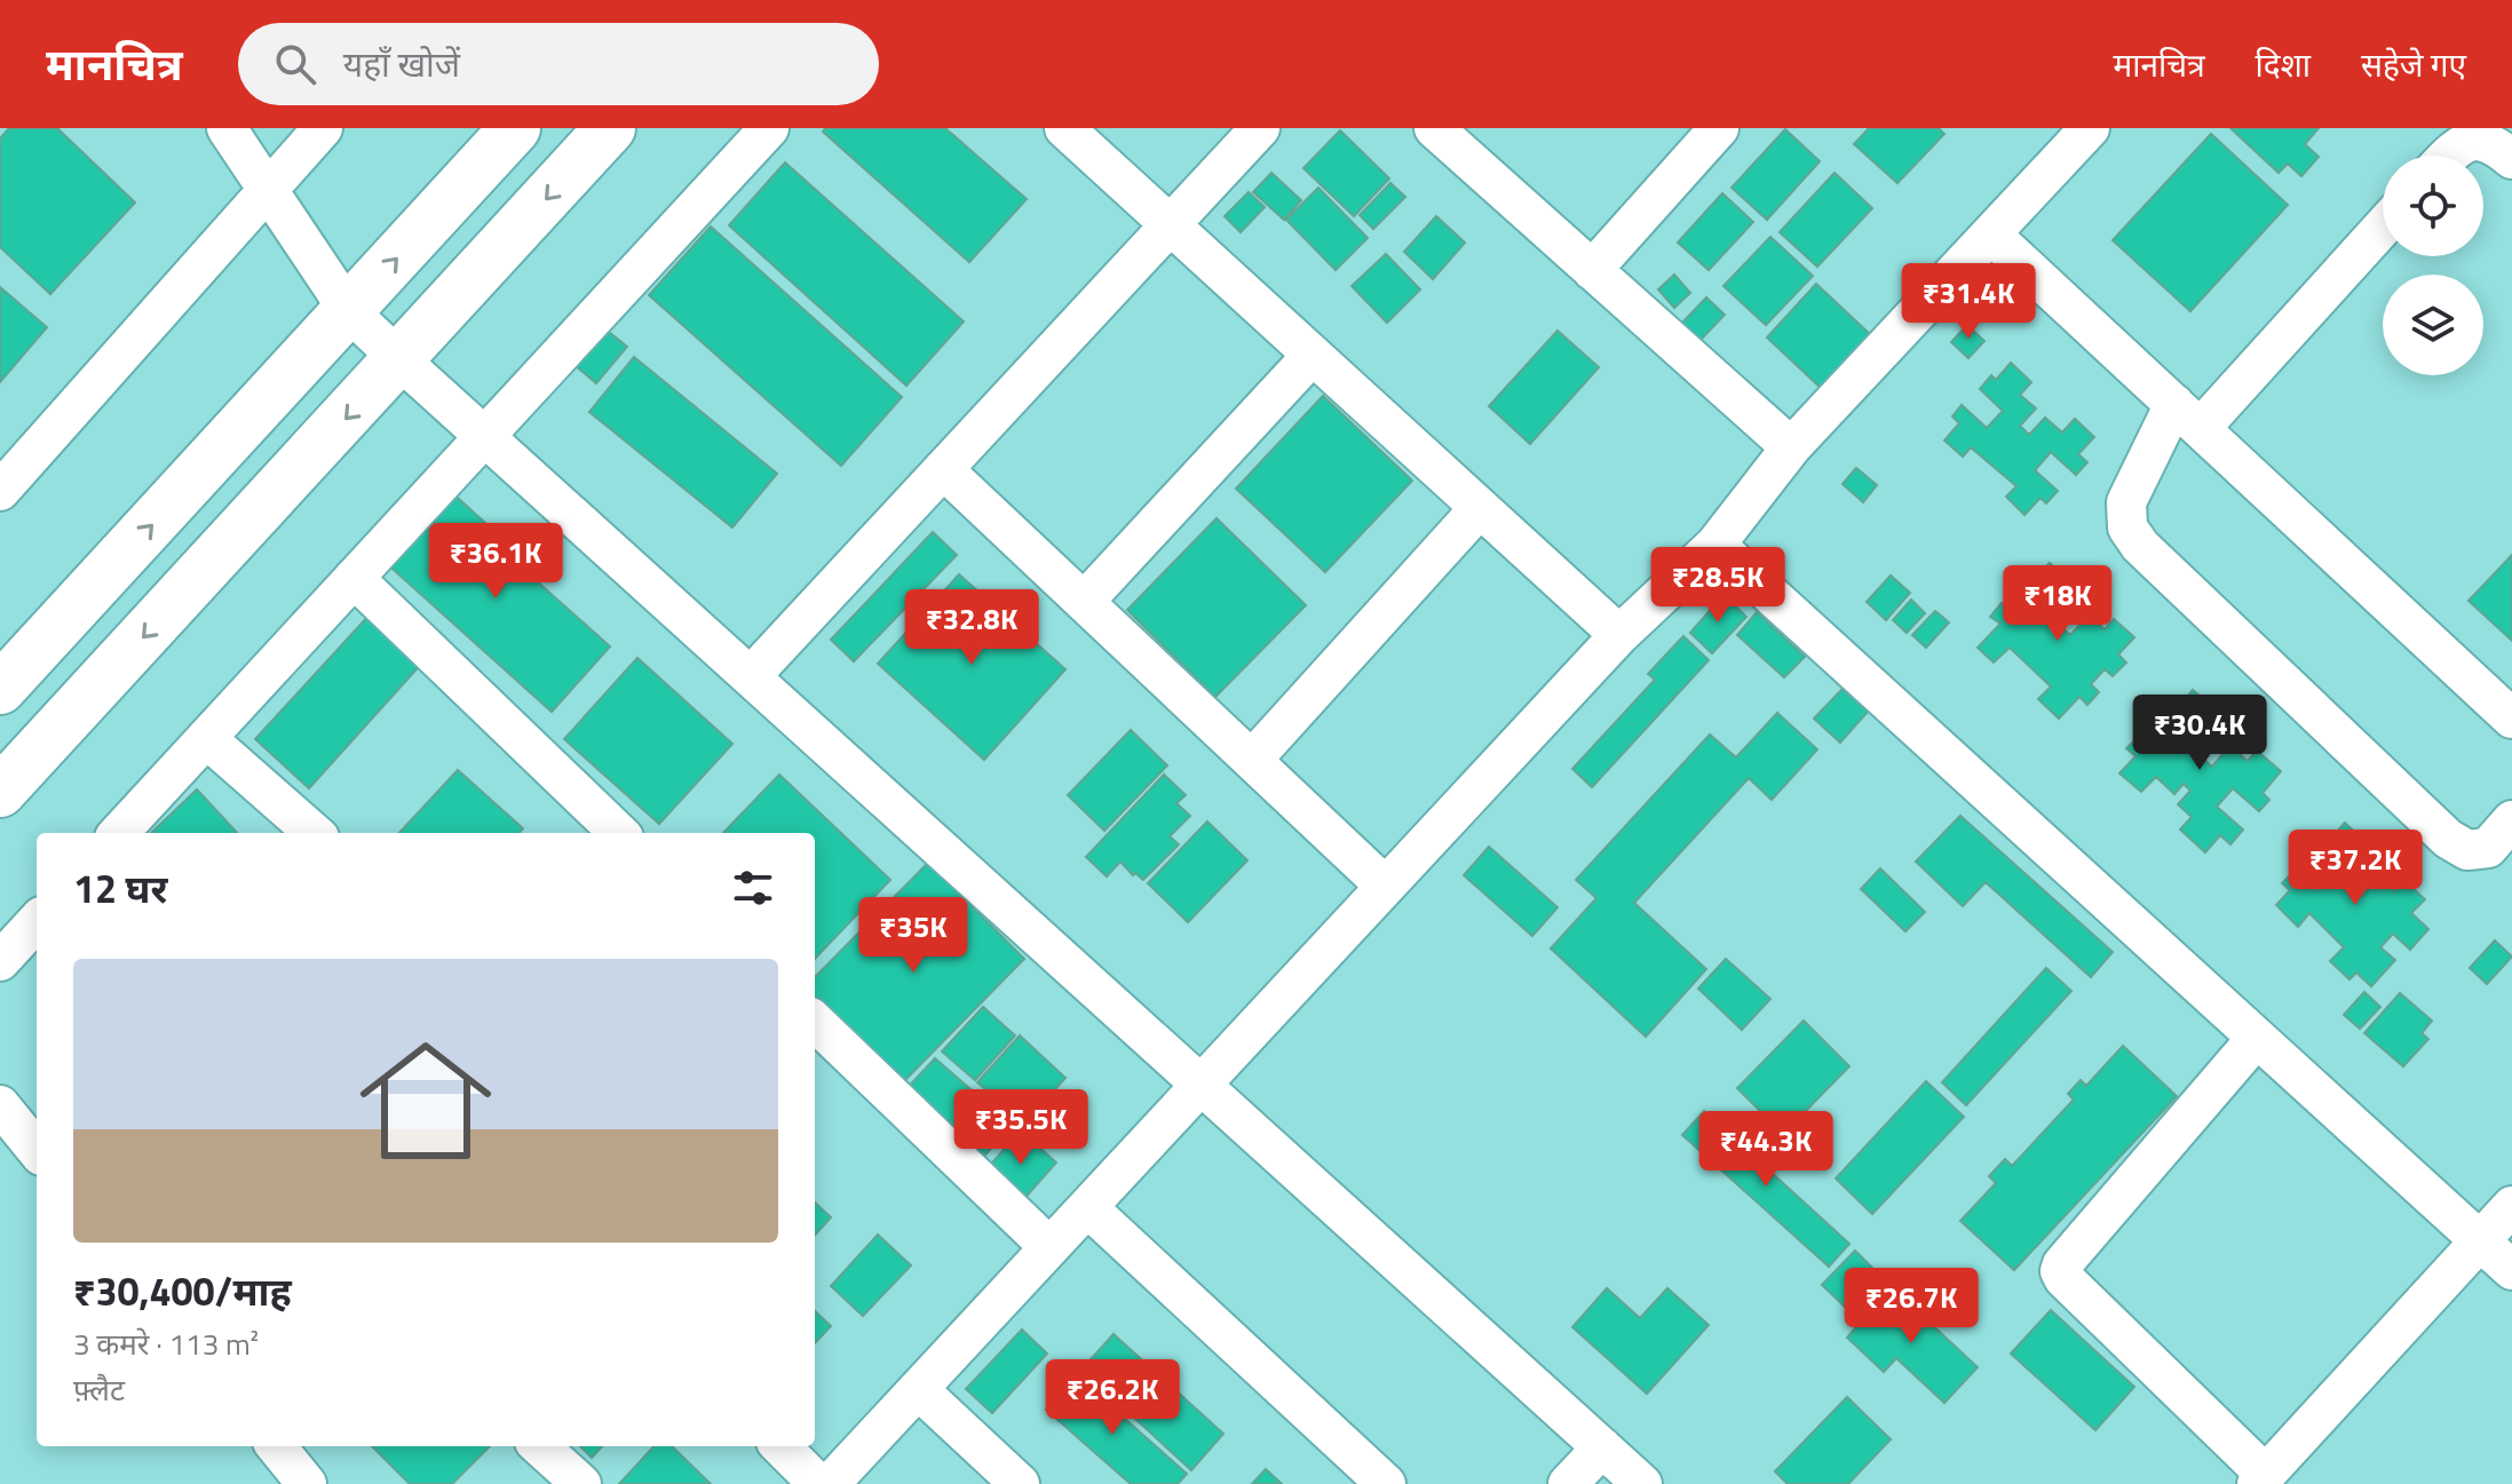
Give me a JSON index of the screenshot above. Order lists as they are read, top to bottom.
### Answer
{
  "page": {
    "header": "मानचित्र",
    "search": "यहाँ खोजें",
    "nav": ["मानचित्र", "दिशा", "सहेजे गए"],
    "price": [
      "₹31.4K",
      "₹36.1K",
      "₹28.5K",
      "₹18K",
      "₹32.8K",
      "₹30.4K",
      "₹37.2K",
      "₹35K",
      "₹35.5K",
      "₹44.3K",
      "₹26.7K",
      "₹26.2K"
    ],
    "heading": "12 घर",
    "list": [
      {
        "name": "₹30,400/माह",
        "note": "3 कमरे · 113 m² · फ़्लैट"
      }
    ]
  }
}
